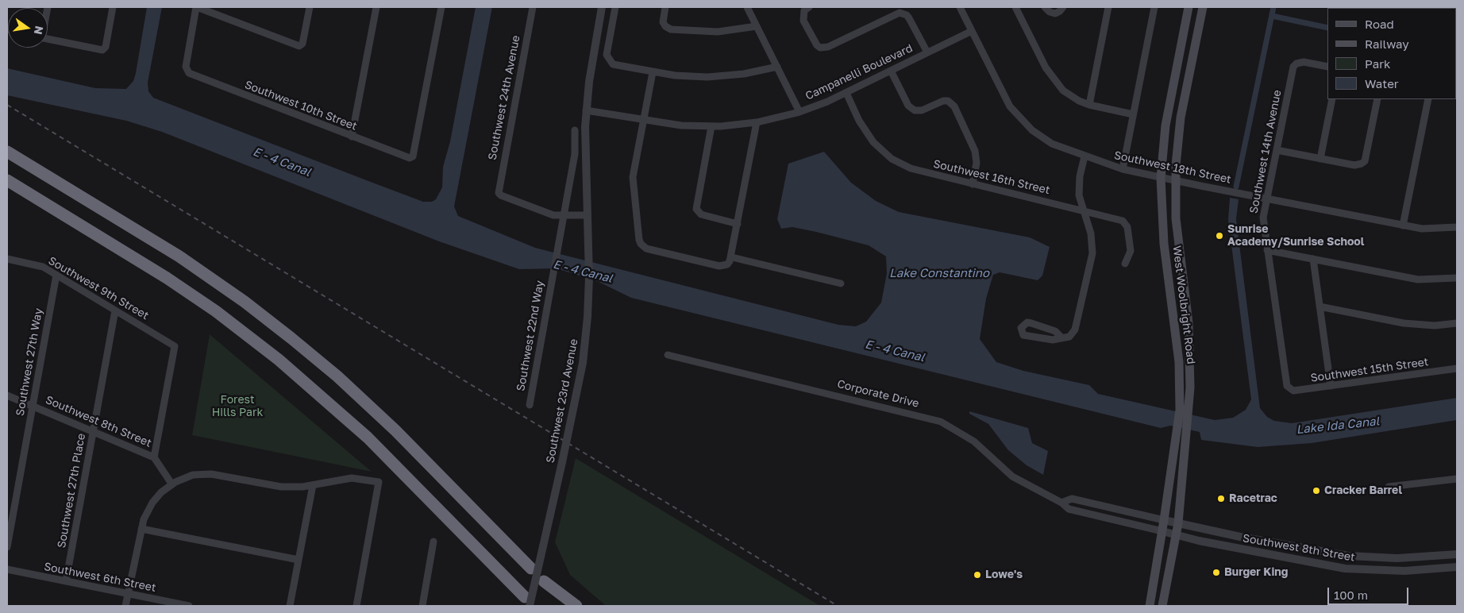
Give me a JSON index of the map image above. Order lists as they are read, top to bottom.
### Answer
{
  "streets": {
    "main road": ["West Woolbright Road"],
    "street": [
      "Campanelli Boulevard",
      "Southwest 24th Avenue",
      "Southwest 10th Street",
      "Southwest 14th Avenue",
      "Southwest 18th Street",
      "Southwest 16th Street",
      "Southwest 9th Street",
      "Southwest 22nd Way",
      "Southwest 27th Way",
      "Southwest 15th Street",
      "Corporate Drive",
      "Southwest 23rd Avenue",
      "Southwest 8th Street",
      "Southwest 27th Place",
      "Southwest 6th Street"
    ]
  },
  "crossings": [
    ["Campanelli Boulevard", "Southwest 18th Street"],
    ["Campanelli Boulevard", "Southwest 16th Street"],
    ["Campanelli Boulevard", "Southwest 23rd Avenue"],
    ["Southwest 24th Avenue", "Southwest 22nd Way"],
    ["Southwest 14th Avenue", "Southwest 18th Street"],
    ["Southwest 14th Avenue", "Southwest 15th Street"],
    ["Southwest 18th Street", "West Woolbright Road"],
    ["Southwest 9th Street", "Southwest 27th Way"],
    ["Southwest 9th Street", "Southwest 8th Street"],
    ["Southwest 9th Street", "Southwest 27th Place"],
    ["West Woolbright Road", "Corporate Drive"],
    ["West Woolbright Road", "Southwest 8th Street"],
    ["Southwest 27th Way", "Southwest 8th Street"],
    ["Corporate Drive", "Southwest 8th Street"],
    ["Southwest 8th Street", "Southwest 27th Place"],
    ["Southwest 27th Place", "Southwest 6th Street"]
  ],
  "water": ["E - 4 Canal", "Lake Constantino", "Lake Ida Canal"],
  "parks": ["Forest Hills Park"],
  "places": [
    "Sunrise Academy/Sunrise School",
    "Cracker Barrel",
    "Racetrac",
    "Burger King",
    "Lowe's"
  ],
  "legend": [
    "Road",
    "Railway",
    "Park",
    "Water"
  ],
  "scale_bar": "100 m",
  "north": "right"
}
